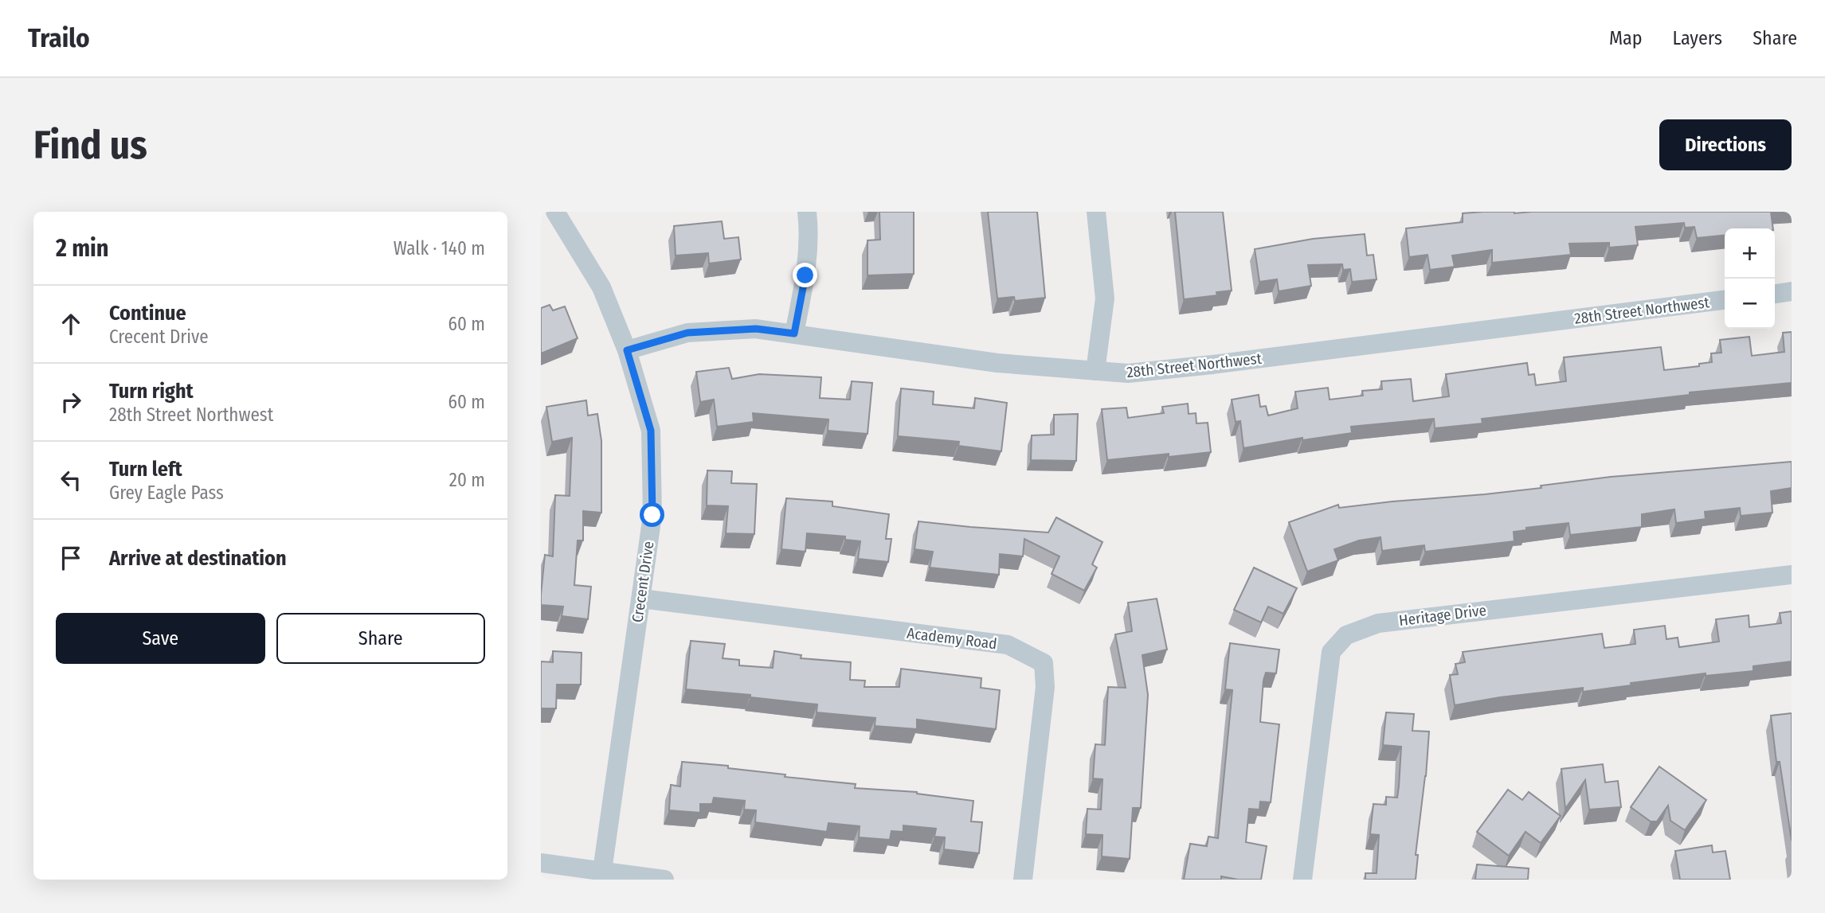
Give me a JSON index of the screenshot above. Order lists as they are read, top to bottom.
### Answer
{
  "streets": {
    "street": [
      "28th Street Northwest",
      "Crecent Drive",
      "Heritage Drive",
      "Academy Road"
    ]
  },
  "crossings": [
    ["28th Street Northwest", "Crecent Drive"],
    ["Crecent Drive", "Academy Road"]
  ],
  "page": {
    "header": "Trailo",
    "nav": ["Map", "Layers", "Share"],
    "buttons": [
      "Directions",
      ["Save", "Share"]
    ],
    "title": "Find us",
    "heading": ["2 min", "Walk · 140 m"],
    "map_buttons": ["+", "−"],
    "list": [
      ["Continue", "Crecent Drive", "60 m"],
      ["Turn right", "28th Street Northwest", "60 m"],
      ["Turn left", "Grey Eagle Pass", "20 m"],
      "Arrive at destination"
    ]
  }
}
